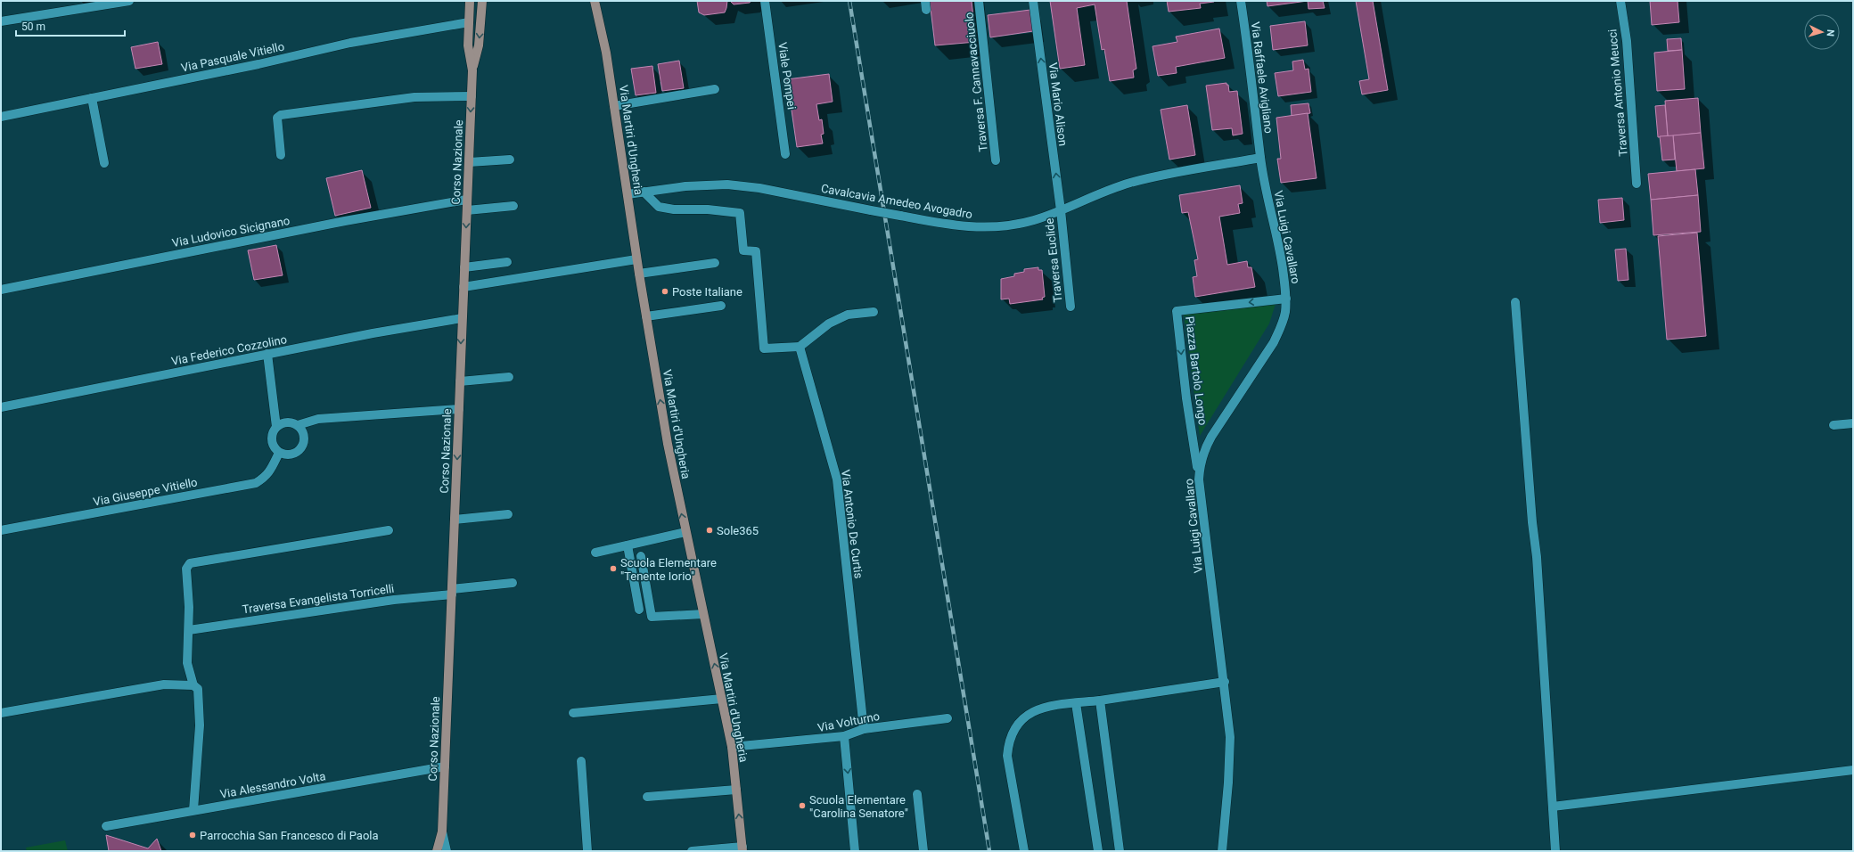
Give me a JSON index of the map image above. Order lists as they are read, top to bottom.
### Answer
{
  "streets": {
    "main road": ["Via Martiri d'Ungheria", "Corso Nazionale"],
    "street": [
      "Via Pasquale Vitiello",
      "Viale Pompei",
      "Via Raffaele Avigliano",
      "Traversa F. Cannavacciuolo",
      "Traversa Antonio Meucci",
      "Via Mario Alison",
      "Cavalcavia Amedeo Avogadro",
      "Via Ludovico Sicignano",
      "Via Luigi Cavallaro",
      "Traversa Euclide",
      "Via Federico Cozzolino",
      "Piazza Bartolo Longo",
      "Via Giuseppe Vitiello",
      "Via Antonio De Curtis",
      "Traversa Evangelista Torricelli",
      "Via Volturno",
      "Via Alessandro Volta"
    ]
  },
  "crossings": [
    ["Via Pasquale Vitiello", "Corso Nazionale"],
    ["Via Raffaele Avigliano", "Cavalcavia Amedeo Avogadro"],
    ["Via Raffaele Avigliano", "Via Luigi Cavallaro"],
    ["Via Mario Alison", "Cavalcavia Amedeo Avogadro"],
    ["Via Mario Alison", "Traversa Euclide"],
    ["Via Martiri d'Ungheria", "Cavalcavia Amedeo Avogadro"],
    ["Via Martiri d'Ungheria", "Via Volturno"],
    ["Corso Nazionale", "Via Ludovico Sicignano"],
    ["Corso Nazionale", "Via Federico Cozzolino"],
    ["Corso Nazionale", "Traversa Evangelista Torricelli"],
    ["Corso Nazionale", "Via Alessandro Volta"],
    ["Cavalcavia Amedeo Avogadro", "Via Luigi Cavallaro"],
    ["Cavalcavia Amedeo Avogadro", "Traversa Euclide"],
    ["Via Luigi Cavallaro", "Piazza Bartolo Longo"],
    ["Via Antonio De Curtis", "Via Volturno"]
  ],
  "one_way": ["Via Mario Alison", "Via Martiri d'Ungheria", "Corso Nazionale"],
  "places": [
    "Poste Italiane",
    "Sole365",
    "Scuola Elementare \"Tenente Iorio\"",
    "Scuola Elementare \"Carolina Senatore\"",
    "Parrocchia San Francesco di Paola"
  ],
  "scale_bar": "50 m",
  "north": "right"
}
